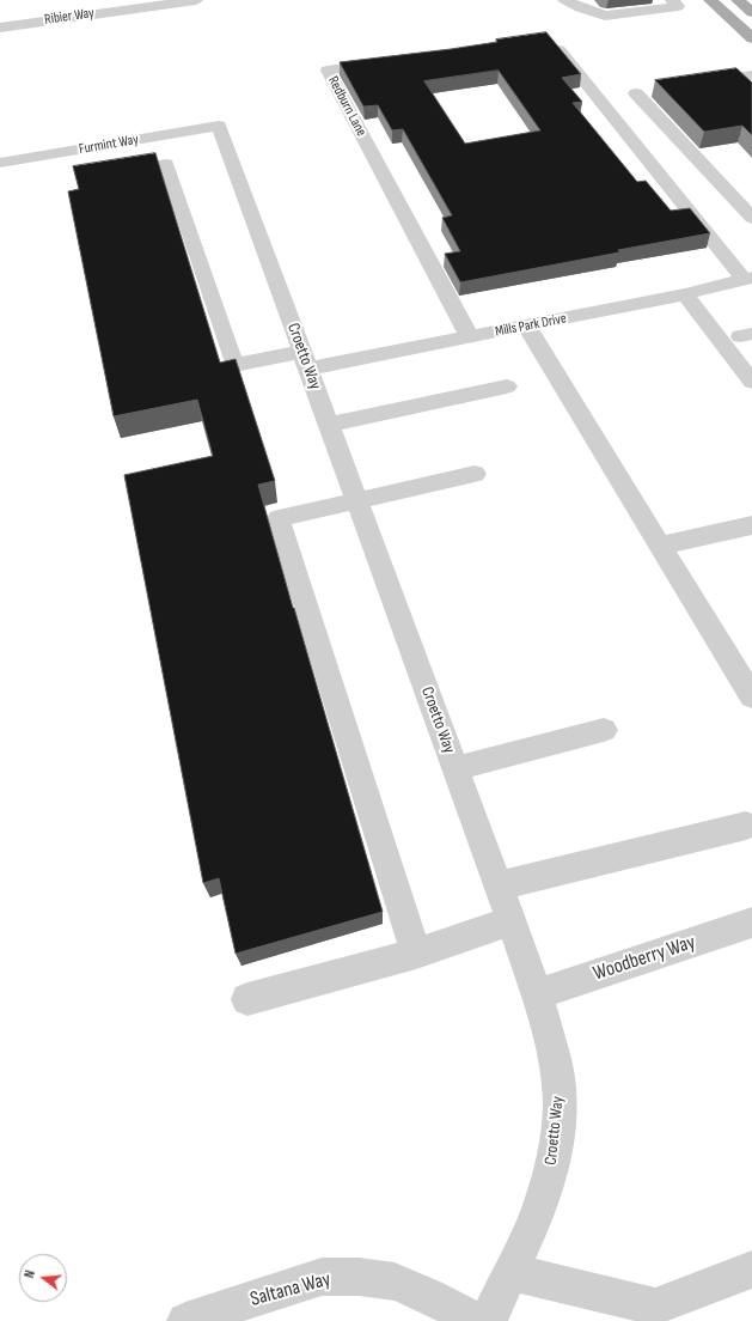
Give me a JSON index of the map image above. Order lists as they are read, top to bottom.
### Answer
{
  "streets": {
    "street": [
      "Ribier Way",
      "Redburn Lane",
      "Furmint Way",
      "Mills Park Drive",
      "Croetto Way",
      "Woodberry Way",
      "Saltana Way"
    ]
  },
  "crossings": [
    ["Redburn Lane", "Mills Park Drive"],
    ["Furmint Way", "Croetto Way"],
    ["Mills Park Drive", "Croetto Way"],
    ["Croetto Way", "Woodberry Way"]
  ],
  "north": "left"
}
